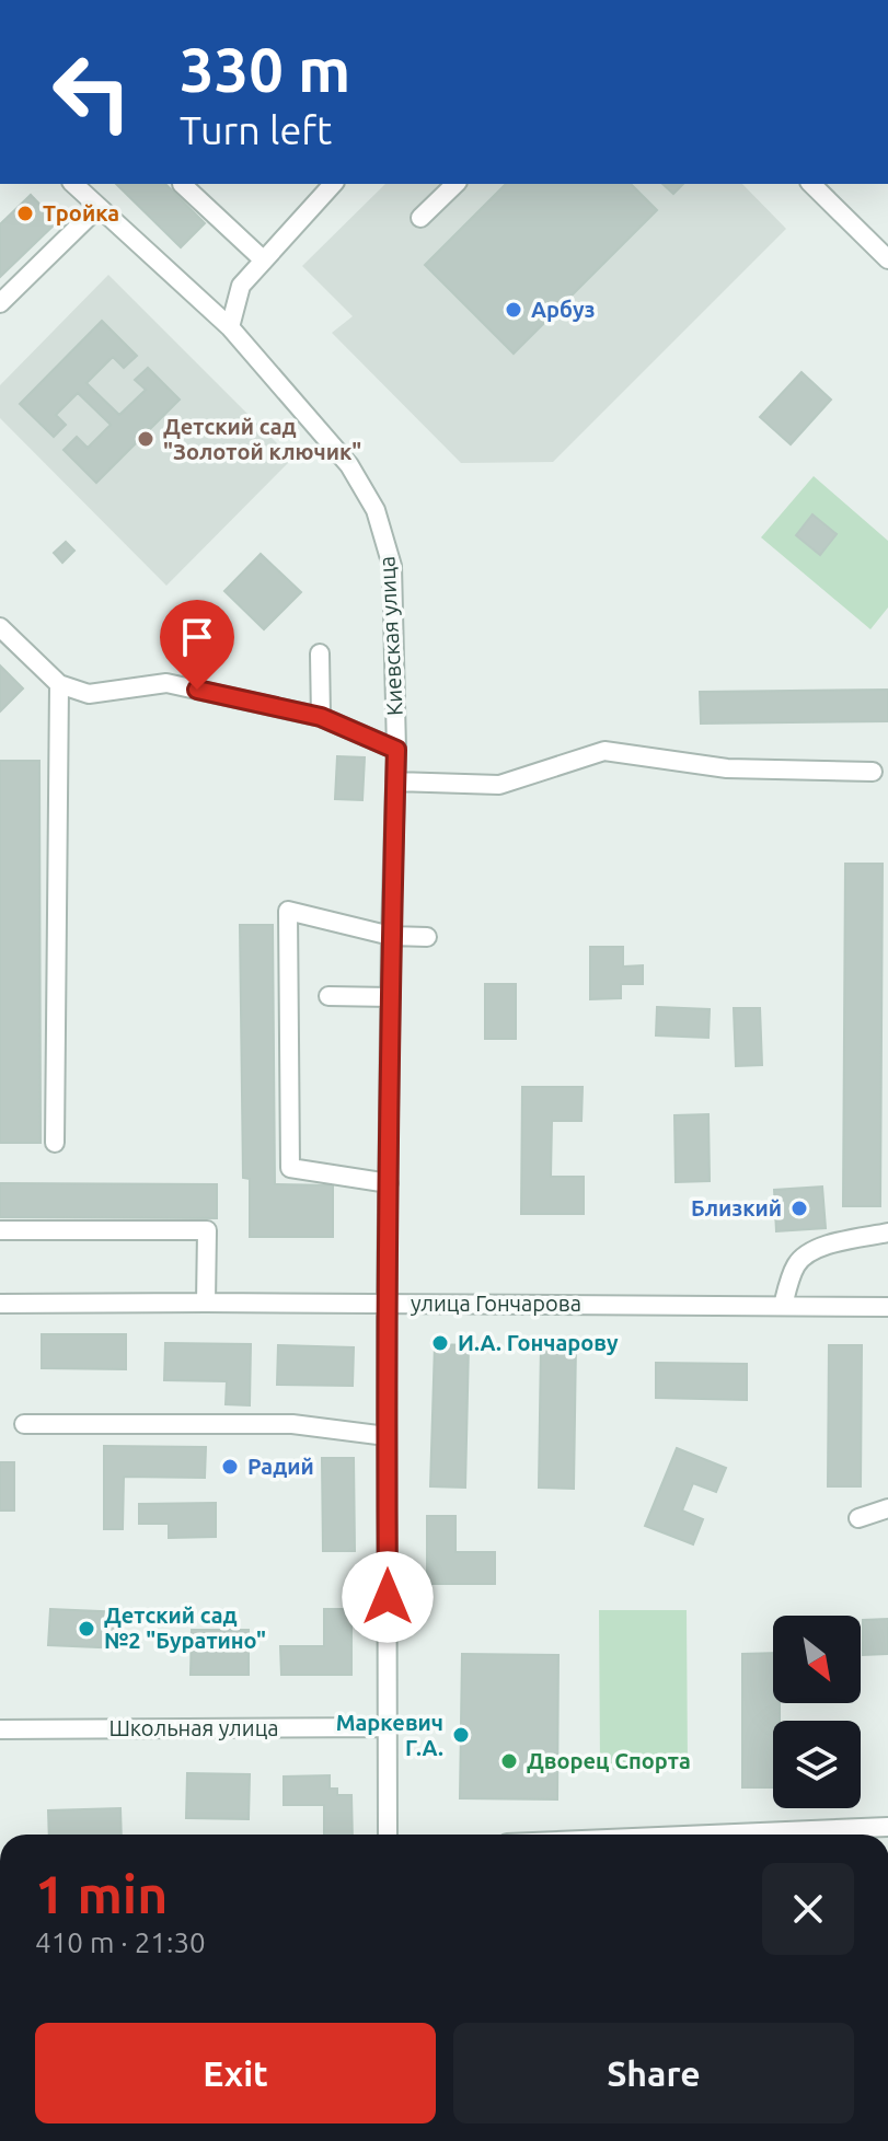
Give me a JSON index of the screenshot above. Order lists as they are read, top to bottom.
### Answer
{
  "streets": {
    "street": ["Киевская улица", "улица Гончарова", "Школьная улица"]
  },
  "crossings": [
    ["Киевская улица", "улица Гончарова"],
    ["Киевская улица", "Школьная улица"]
  ],
  "places": [
    "Тройка",
    "Арбуз",
    "Детский сад \"Золотой ключик\"",
    "Близкий",
    "И.А. Гончарову",
    "Радий",
    "Детский сад №2 \"Буратино\"",
    "Маркевич Г.А.",
    "Дворец Спорта"
  ],
  "north": "bottom right",
  "page": {
    "turn": ["330 m", "Turn left"],
    "heading": ["1 min", "410 m · 21:30"],
    "buttons": ["Exit", "Share"]
  }
}
